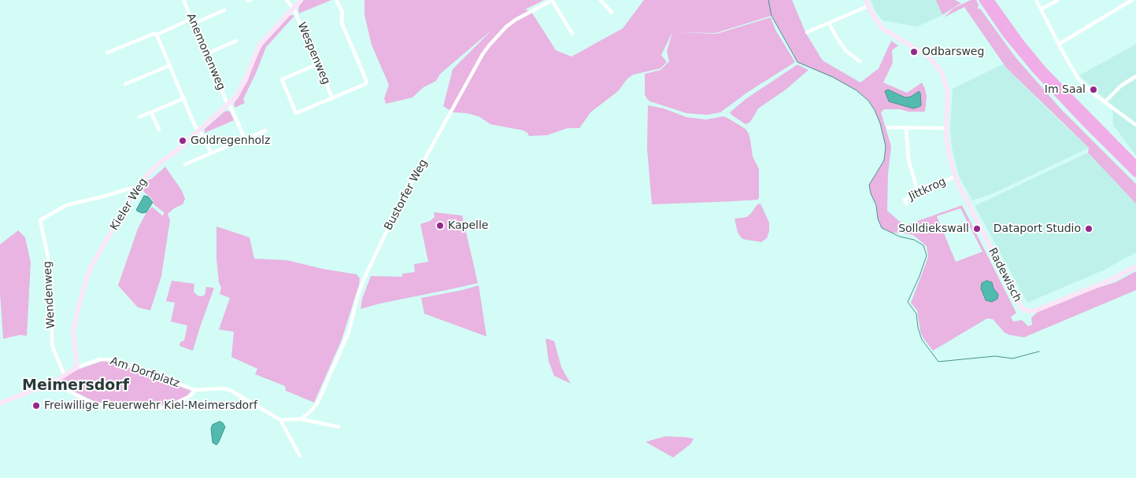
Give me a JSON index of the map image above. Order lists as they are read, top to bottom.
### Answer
{
  "streets": {
    "street": [
      "Anemonenweg",
      "Wespenweg",
      "Jittkrog",
      "Bustorfer Weg",
      "Kieler Weg",
      "Radewisch",
      "Wendenweg",
      "Am Dorfplatz"
    ]
  },
  "crossings": [
    ["Anemonenweg", "Kieler Weg"],
    ["Wespenweg", "Kieler Weg"],
    ["Jittkrog", "Radewisch"],
    ["Kieler Weg", "Wendenweg"],
    ["Kieler Weg", "Am Dorfplatz"],
    ["Wendenweg", "Am Dorfplatz"]
  ],
  "districts": ["Meimersdorf"],
  "places": [
    "Odbarsweg",
    "Im Saal",
    "Goldregenholz",
    "Kapelle",
    "Solldiekswall",
    "Dataport Studio",
    "Freiwillige Feuerwehr Kiel-Meimersdorf"
  ]
}
